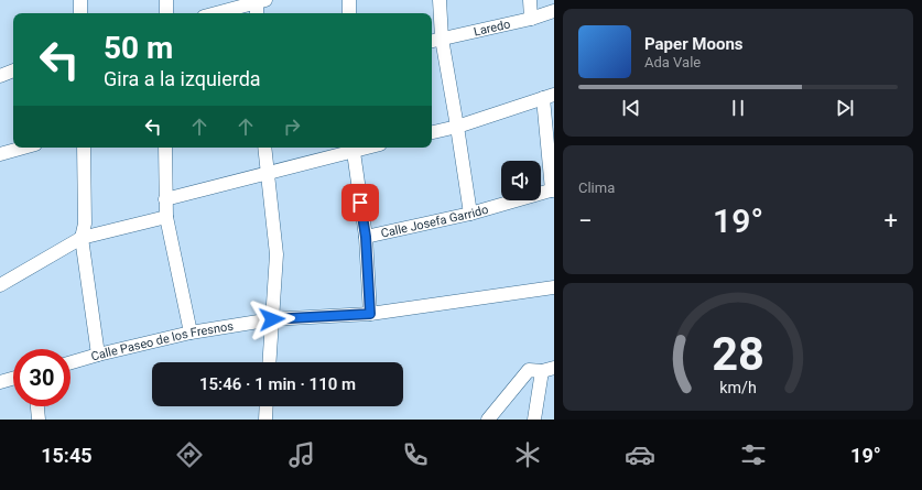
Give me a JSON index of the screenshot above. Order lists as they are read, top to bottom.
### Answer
{
  "streets": {
    "street": ["Laredo", "Calle Josefa Garrido", "Calle Paseo de los Fresnos"]
  },
  "page": {
    "turn": ["50 m", "Gira a la izquierda"],
    "song": ["Paper Moons", "Ada Vale"],
    "tile": "Clima",
    "heat": ["−", "19°", "+"],
    "limit": "30",
    "trip": "15:46 · 1 min · 110 m",
    "tabs": ["15:45", "19°"],
    "gauge": ["28", "km/h"]
  }
}
